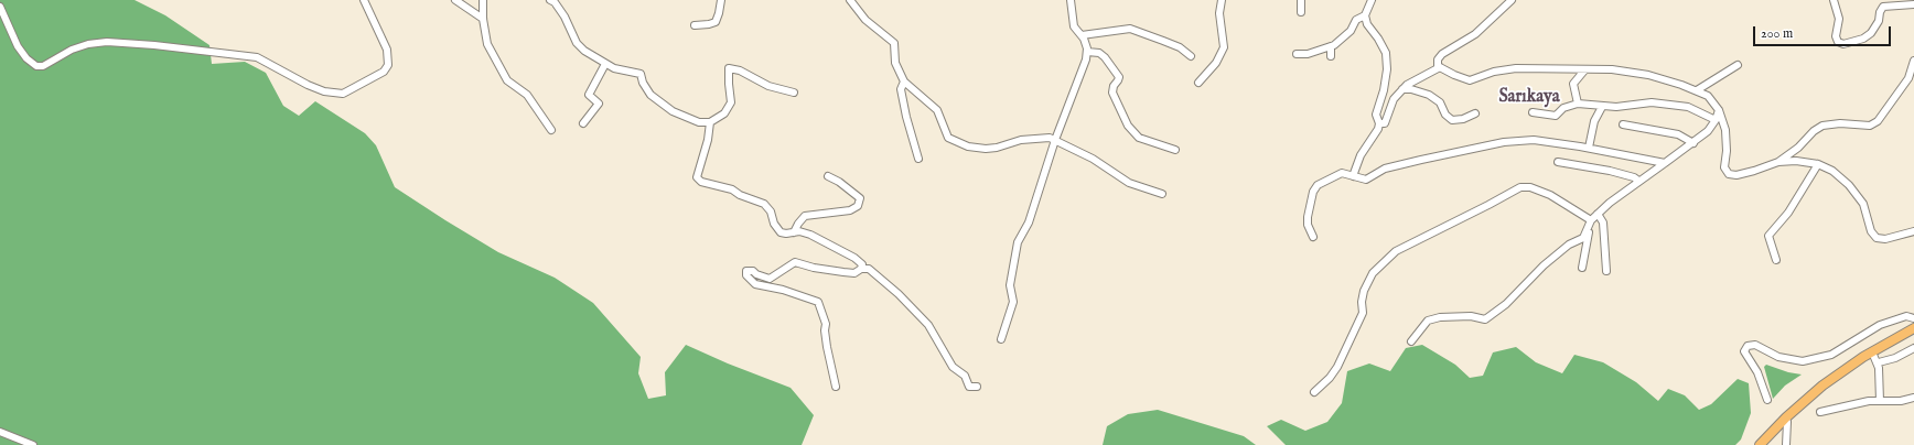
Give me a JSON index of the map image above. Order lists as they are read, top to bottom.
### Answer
{
  "districts": ["Sarıkaya"],
  "scale_bar": "200 m"
}
